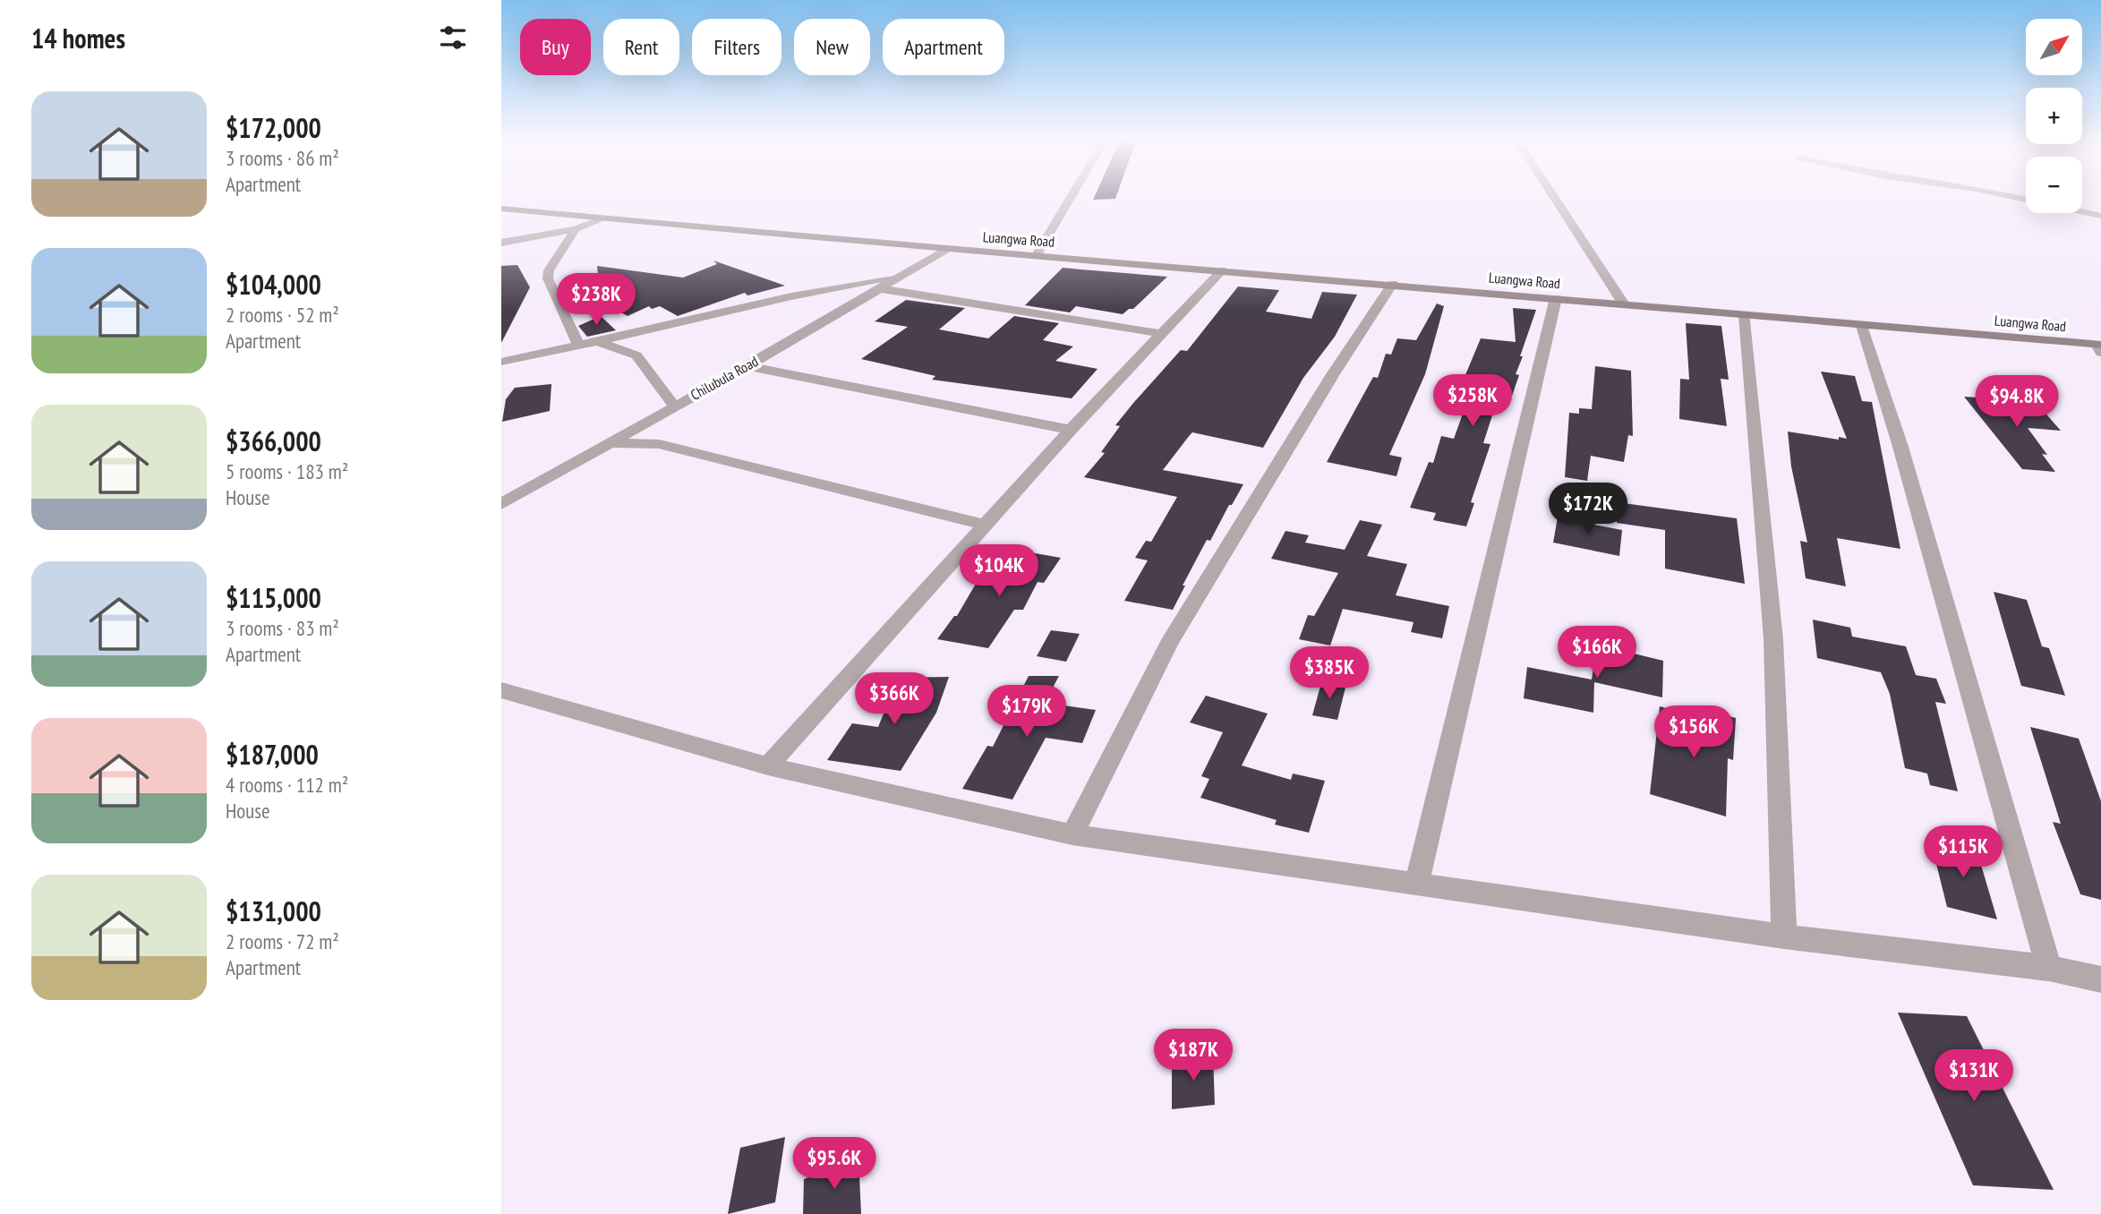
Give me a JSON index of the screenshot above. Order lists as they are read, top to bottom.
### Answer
{
  "streets": {
    "street": ["Luangwa Road", "Chilubula Road"]
  },
  "crossings": [
    ["Luangwa Road", "Chilubula Road"]
  ],
  "north": "top right",
  "page": {
    "heading": "14 homes",
    "map_buttons": ["+", "−"],
    "chip": [
      "Buy",
      "Rent",
      "Filters",
      "New",
      "Apartment"
    ],
    "list": [
      {
        "name": "$172,000",
        "note": "3 rooms · 86 m² · Apartment"
      },
      {
        "name": "$104,000",
        "note": "2 rooms · 52 m² · Apartment"
      },
      {
        "name": "$366,000",
        "note": "5 rooms · 183 m² · House"
      },
      {
        "name": "$115,000",
        "note": "3 rooms · 83 m² · Apartment"
      },
      {
        "name": "$187,000",
        "note": "4 rooms · 112 m² · House"
      },
      {
        "name": "$131,000",
        "note": "2 rooms · 72 m² · Apartment"
      }
    ],
    "price": [
      "$238K",
      "$258K",
      "$94.8K",
      "$172K",
      "$104K",
      "$166K",
      "$385K",
      "$366K",
      "$179K",
      "$156K",
      "$115K",
      "$187K",
      "$131K",
      "$95.6K"
    ]
  }
}
